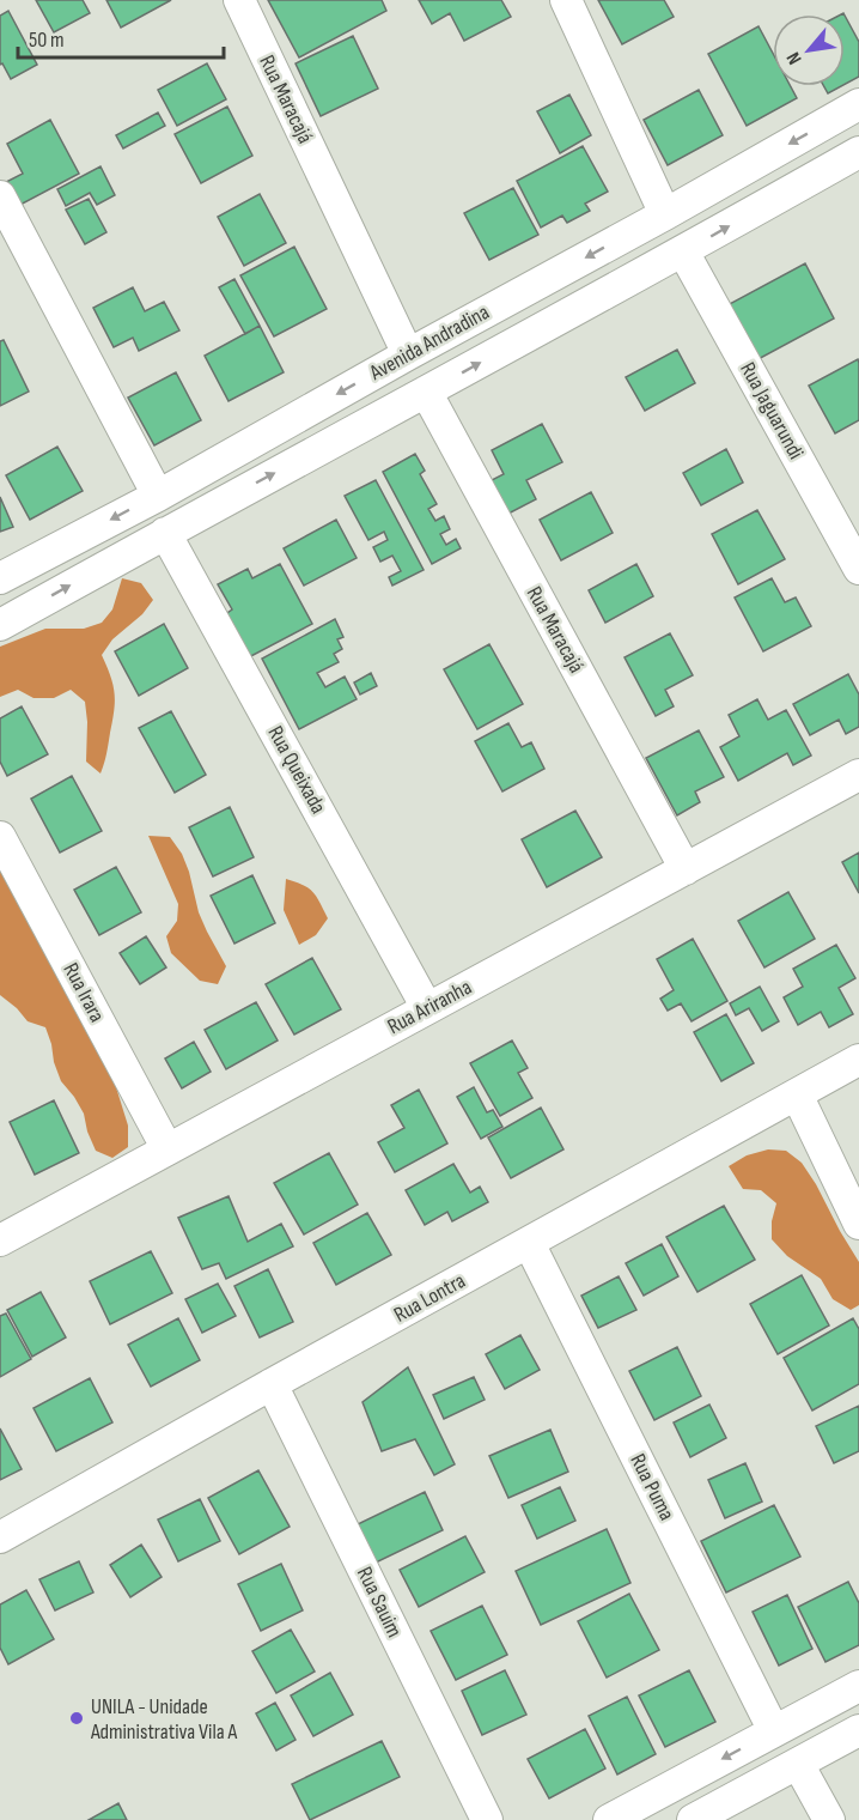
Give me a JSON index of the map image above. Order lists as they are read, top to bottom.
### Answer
{
  "streets": {
    "street": [
      "Rua Maracajá",
      "Avenida Andradina",
      "Rua Jaguarundi",
      "Rua Queixada",
      "Rua Irara",
      "Rua Ariranha",
      "Rua Lontra",
      "Rua Puma",
      "Rua Sauim"
    ]
  },
  "crossings": [
    ["Rua Maracajá", "Avenida Andradina"],
    ["Rua Maracajá", "Rua Ariranha"],
    ["Avenida Andradina", "Rua Jaguarundi"],
    ["Avenida Andradina", "Rua Queixada"],
    ["Rua Queixada", "Rua Ariranha"],
    ["Rua Irara", "Rua Ariranha"],
    ["Rua Lontra", "Rua Puma"],
    ["Rua Lontra", "Rua Sauim"]
  ],
  "places": ["UNILA - Unidade Administrativa Vila A"],
  "scale_bar": "50 m",
  "north": "bottom left"
}
